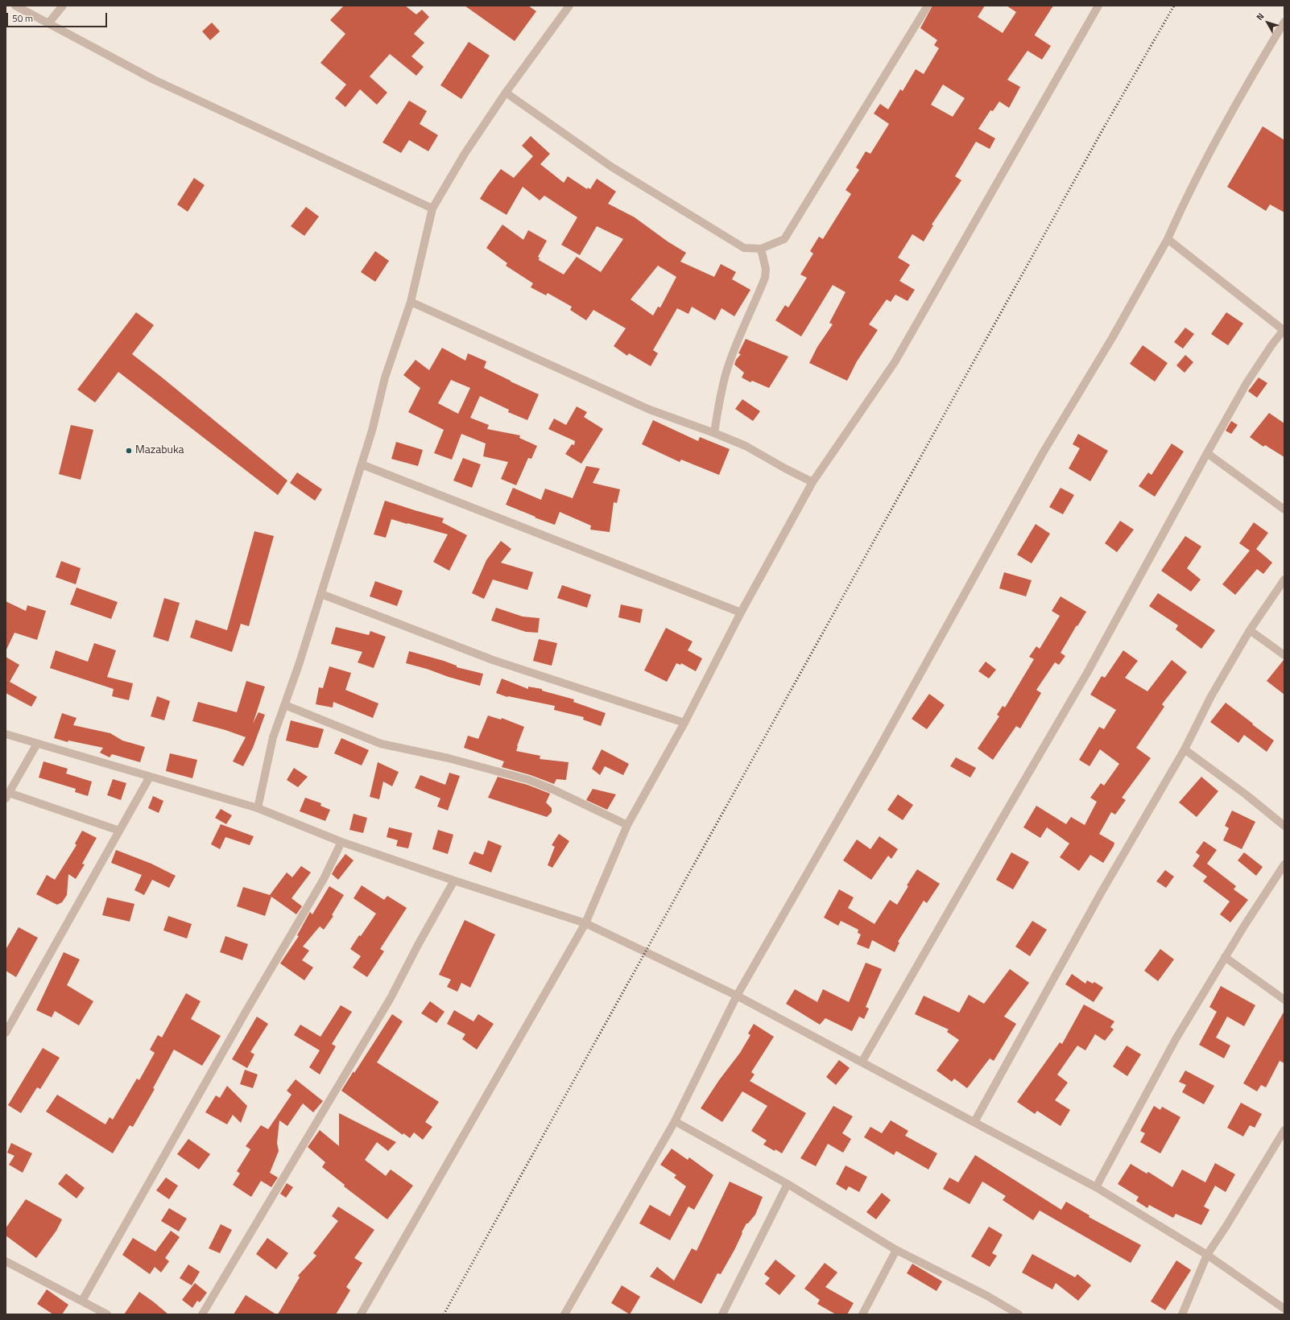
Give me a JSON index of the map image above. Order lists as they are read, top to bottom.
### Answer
{
  "places": ["Mazabuka"],
  "scale_bar": "50 m",
  "north": "top left"
}
